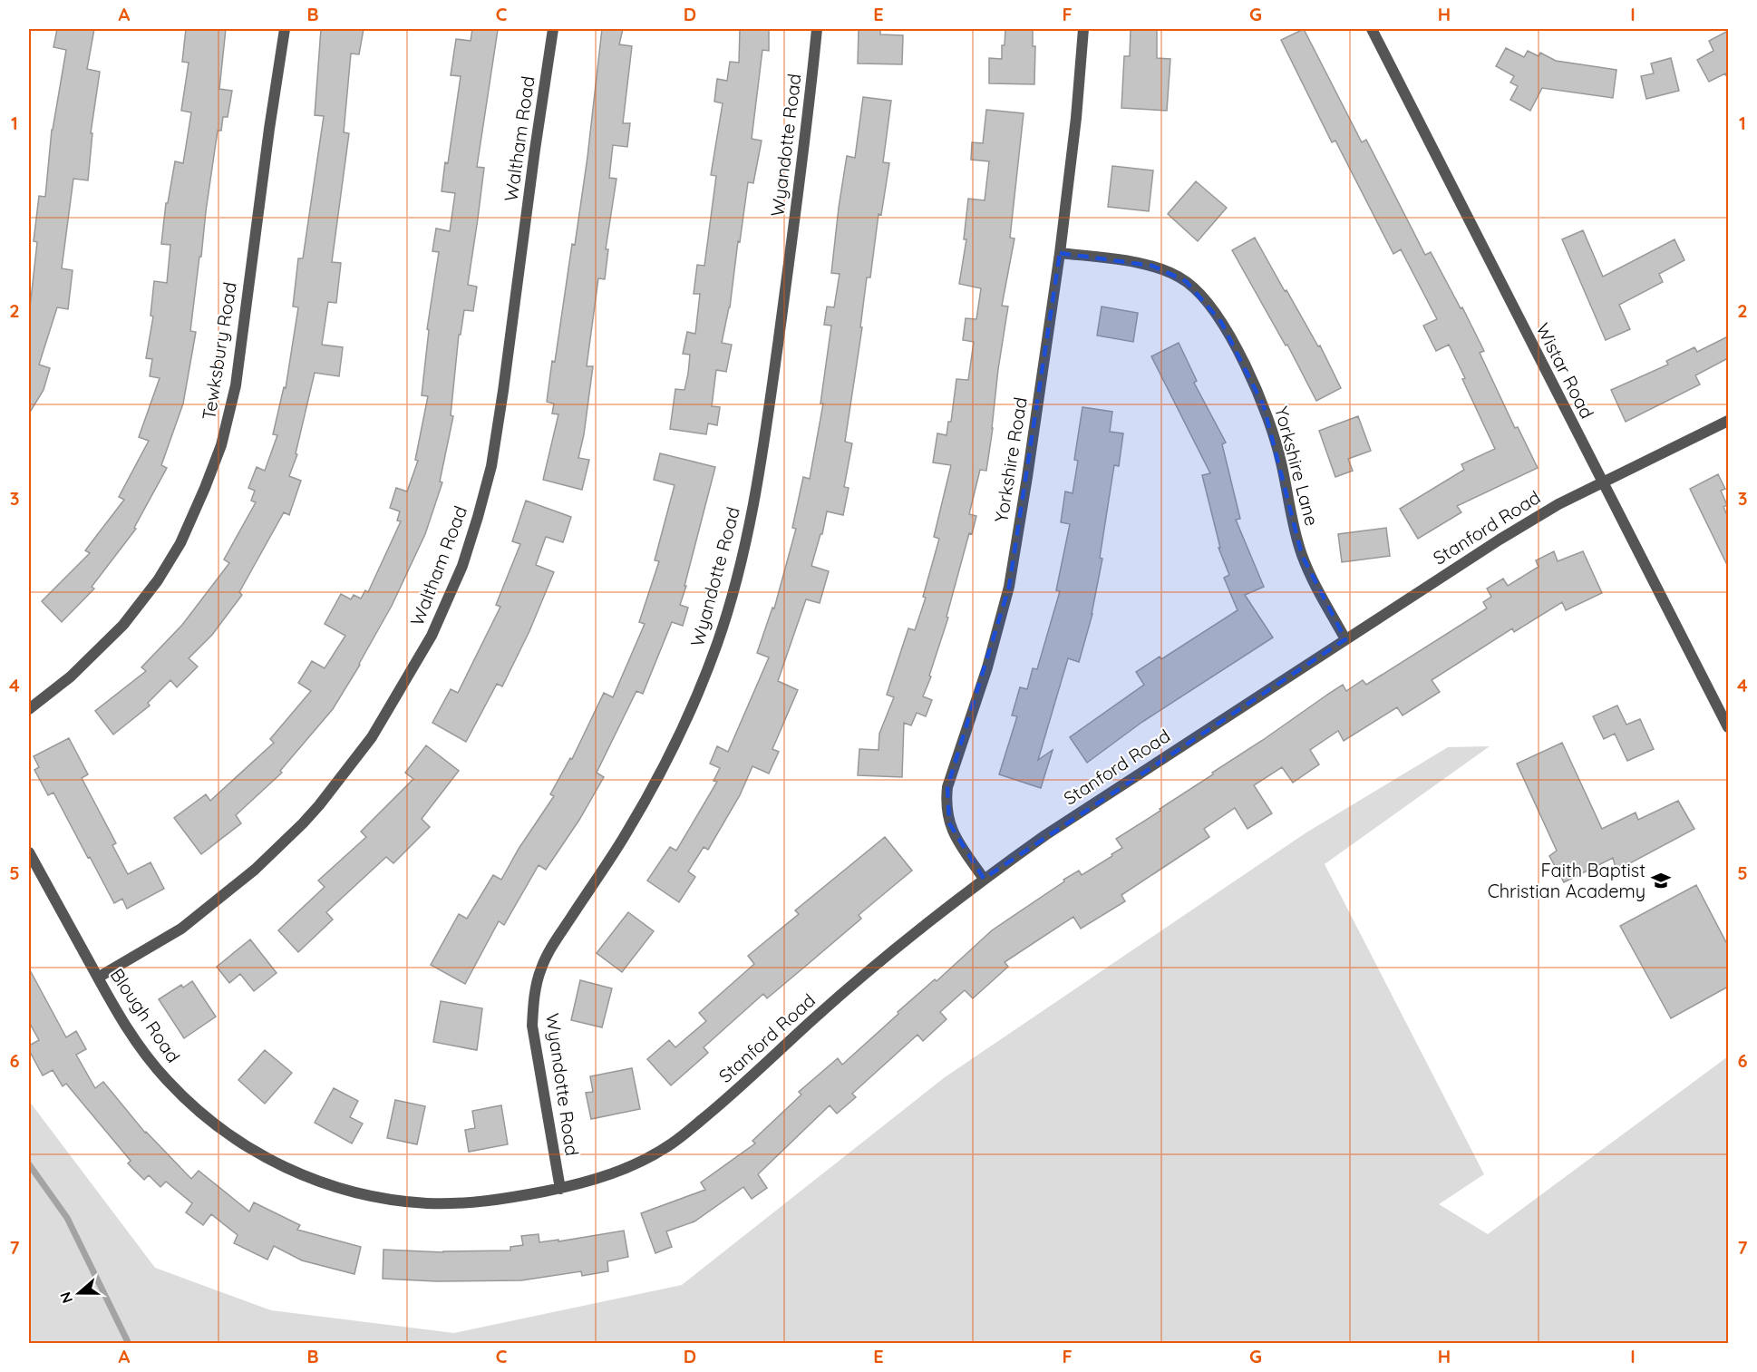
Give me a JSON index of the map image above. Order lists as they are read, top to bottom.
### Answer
{
  "streets": {
    "street": [
      "Waltham Road",
      "Wyandotte Road",
      "Tewksbury Road",
      "Wistar Road",
      "Yorkshire Road",
      "Yorkshire Lane",
      "Stanford Road",
      "Blough Road"
    ]
  },
  "crossings": [
    ["Waltham Road", "Blough Road"],
    ["Wyandotte Road", "Stanford Road"],
    ["Wyandotte Road", "Blough Road"],
    ["Wistar Road", "Stanford Road"],
    ["Yorkshire Road", "Yorkshire Lane"],
    ["Yorkshire Road", "Stanford Road"],
    ["Yorkshire Lane", "Stanford Road"],
    ["Stanford Road", "Blough Road"]
  ],
  "places": {
    "school or university": ["Faith Baptist Christian Academy"]
  },
  "north": "left",
  "grid": {
    "columns": [
      "A",
      "B",
      "C",
      "D",
      "E",
      "F",
      "G",
      "H",
      "I"
    ],
    "rows": [
      "1",
      "2",
      "3",
      "4",
      "5",
      "6",
      "7"
    ]
  }
}
